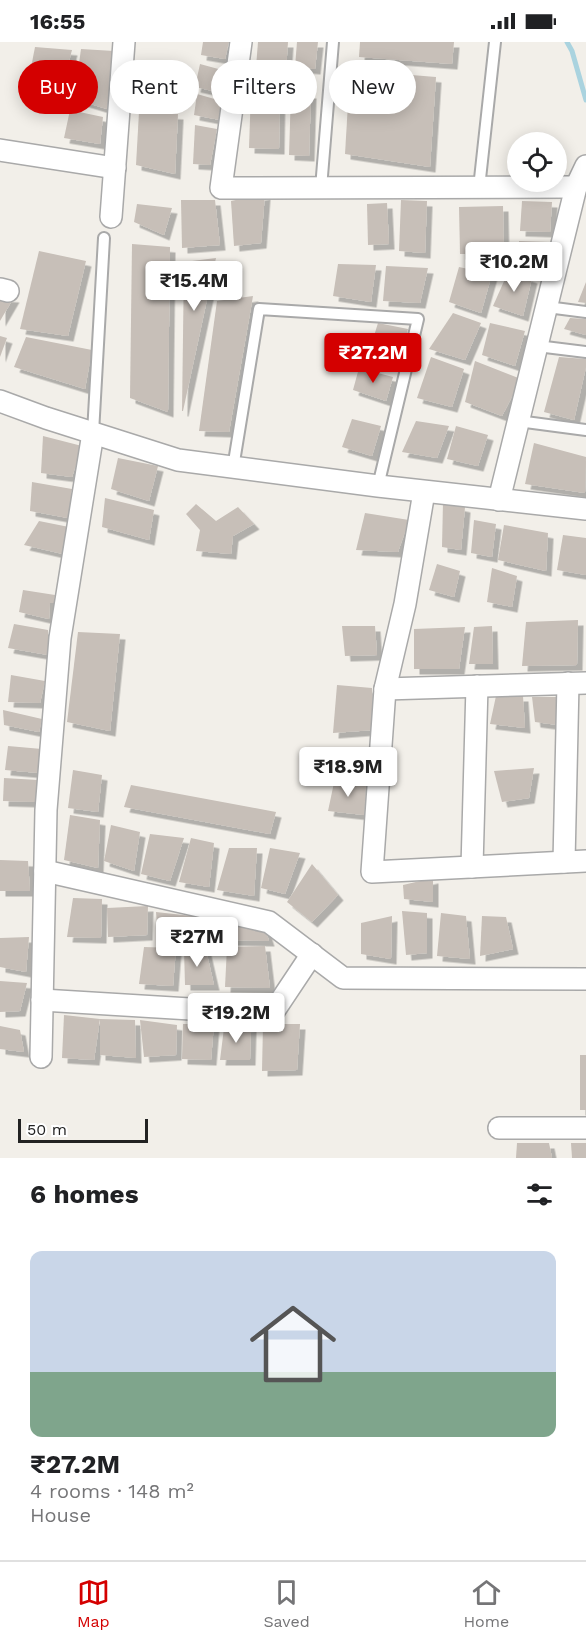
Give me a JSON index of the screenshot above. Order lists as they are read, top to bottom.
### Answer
{
  "scale_bar": "50 m",
  "page": {
    "status": "16:55",
    "chip": [
      "Buy",
      "Rent",
      "Filters",
      "New"
    ],
    "price": [
      "₹10.2M",
      "₹15.4M",
      "₹27.2M",
      "₹18.9M",
      "₹27M",
      "₹19.2M"
    ],
    "scale": "50 m",
    "heading": "6 homes",
    "list": [
      {
        "name": "₹27.2M",
        "note": "4 rooms · 148 m² · House"
      }
    ],
    "tabs": ["Map", "Saved", "Home"]
  }
}
